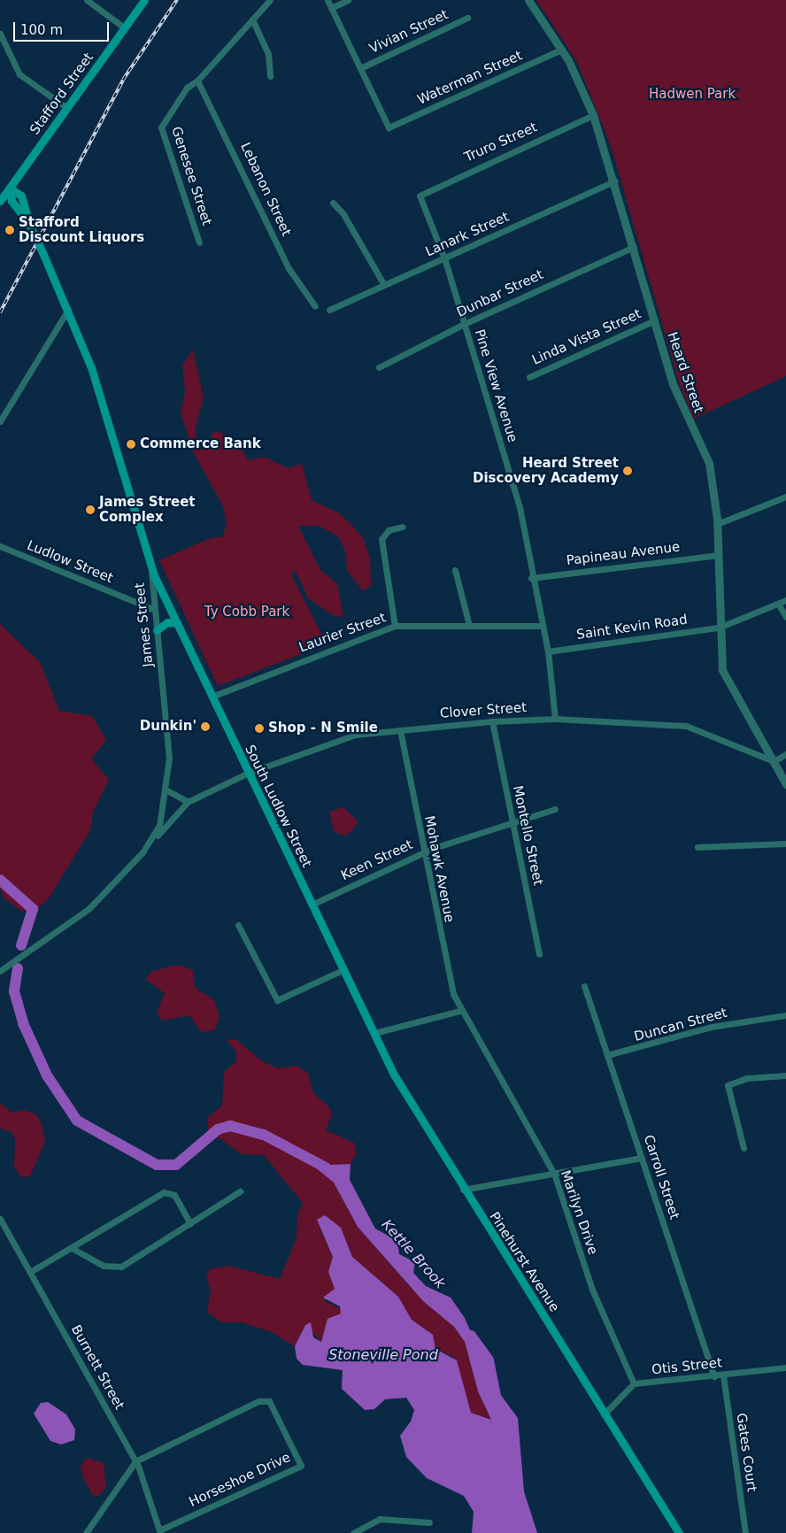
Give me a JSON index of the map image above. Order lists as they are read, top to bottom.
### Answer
{
  "streets": {
    "main road": [
      "Stafford Street",
      "James Street",
      "South Ludlow Street",
      "Pinehurst Avenue"
    ],
    "street": [
      "Vivian Street",
      "Waterman Street",
      "Truro Street",
      "Genesee Street",
      "Lebanon Street",
      "Lanark Street",
      "Dunbar Street",
      "Linda Vista Street",
      "Heard Street",
      "Pine View Avenue",
      "Papineau Avenue",
      "Ludlow Street",
      "Saint Kevin Road",
      "Laurier Street",
      "Clover Street",
      "Montello Street",
      "Keen Street",
      "Mohawk Avenue",
      "Duncan Street",
      "Carroll Street",
      "Marilyn Drive",
      "Otis Street",
      "Burnett Street",
      "Gates Court",
      "Horseshoe Drive"
    ]
  },
  "crossings": [
    ["Vivian Street", "Waterman Street"],
    ["Waterman Street", "Heard Street"],
    ["Stafford Street", "James Street"],
    ["Truro Street", "Heard Street"],
    ["Truro Street", "Pine View Avenue"],
    ["Genesee Street", "Lebanon Street"],
    ["Lanark Street", "Heard Street"],
    ["Lanark Street", "Pine View Avenue"],
    ["Dunbar Street", "Heard Street"],
    ["Dunbar Street", "Pine View Avenue"],
    ["Linda Vista Street", "Heard Street"],
    ["Heard Street", "Papineau Avenue"],
    ["Heard Street", "Saint Kevin Road"],
    ["Heard Street", "Clover Street"],
    ["Pine View Avenue", "Papineau Avenue"],
    ["Pine View Avenue", "Saint Kevin Road"],
    ["Pine View Avenue", "Laurier Street"],
    ["Pine View Avenue", "Clover Street"],
    ["Ludlow Street", "James Street"],
    ["James Street", "Clover Street"],
    ["James Street", "South Ludlow Street"],
    ["Laurier Street", "South Ludlow Street"],
    ["Clover Street", "South Ludlow Street"],
    ["Clover Street", "Montello Street"],
    ["Clover Street", "Mohawk Avenue"],
    ["South Ludlow Street", "Keen Street"],
    ["South Ludlow Street", "Pinehurst Avenue"],
    ["Montello Street", "Keen Street"],
    ["Keen Street", "Mohawk Avenue"],
    ["Mohawk Avenue", "Marilyn Drive"],
    ["Duncan Street", "Carroll Street"],
    ["Carroll Street", "Otis Street"],
    ["Marilyn Drive", "Otis Street"],
    ["Pinehurst Avenue", "Otis Street"],
    ["Otis Street", "Gates Court"],
    ["Burnett Street", "Horseshoe Drive"]
  ],
  "water": ["Kettle Brook", "Stoneville Pond"],
  "parks": ["Hadwen Park", "Ty Cobb Park"],
  "places": [
    "Stafford Discount Liquors",
    "Commerce Bank",
    "Heard Street Discovery Academy",
    "James Street Complex",
    "Dunkin'",
    "Shop - N Smile"
  ],
  "scale_bar": "100 m"
}
